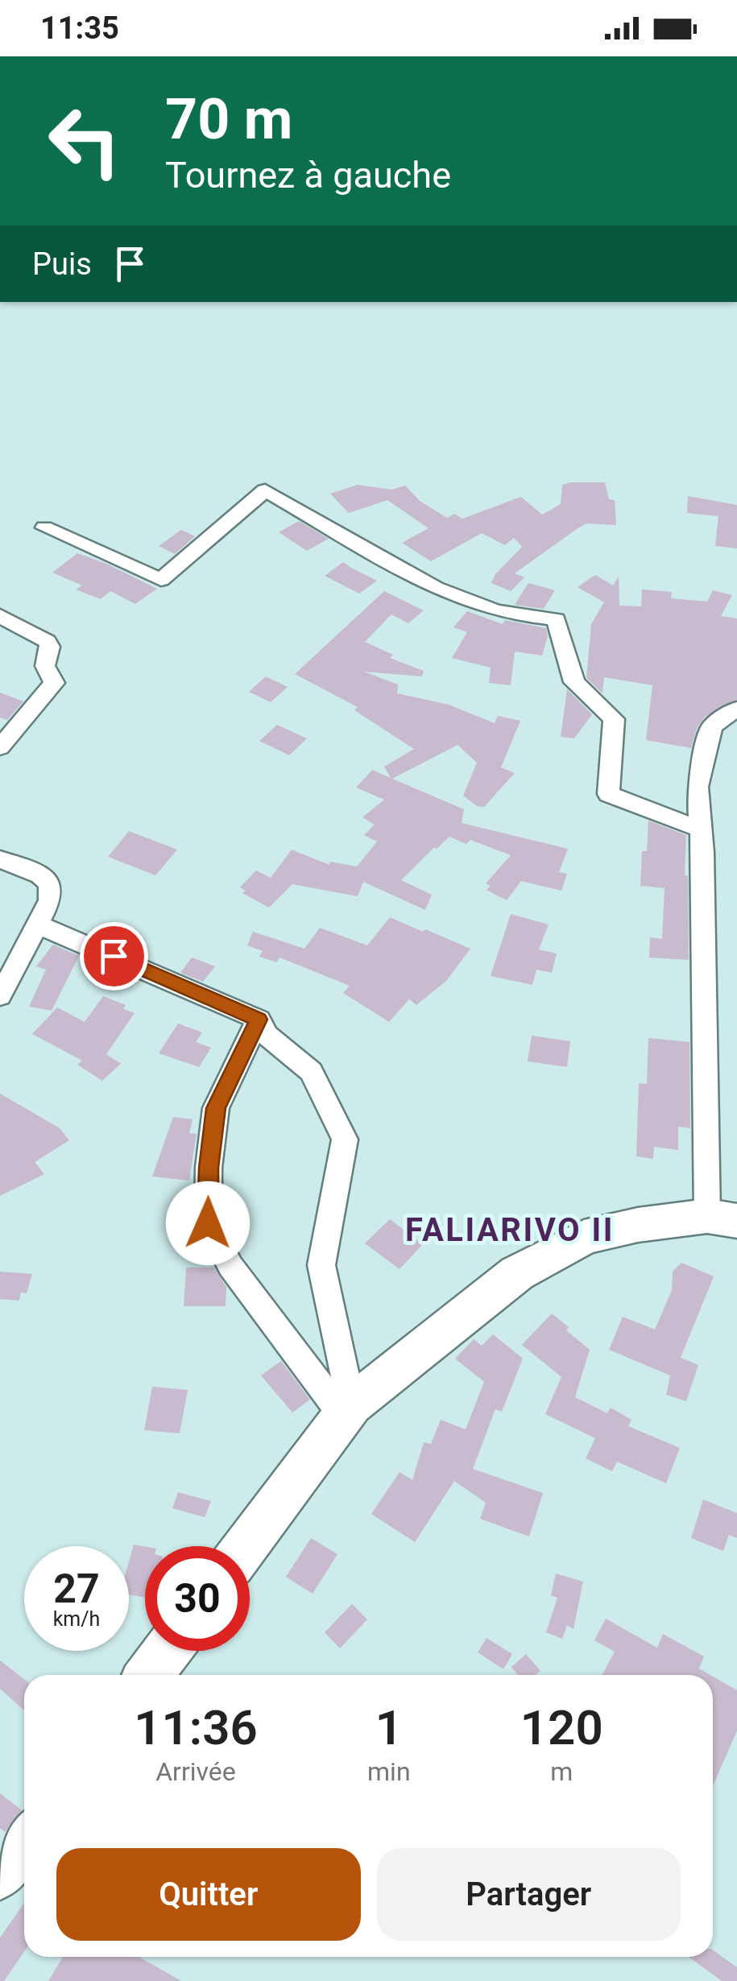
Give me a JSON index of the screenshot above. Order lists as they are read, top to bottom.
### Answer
{
  "districts": ["FALIARIVO II"],
  "page": {
    "status": "11:35",
    "turn": ["70 m", "Tournez à gauche"],
    "then": "Puis",
    "speed": "27 km/h",
    "limit": "30",
    "eta": [
      "11:36",
      "Arrivée",
      "1",
      "min",
      "120",
      "m"
    ],
    "buttons": ["Quitter", "Partager"]
  }
}
